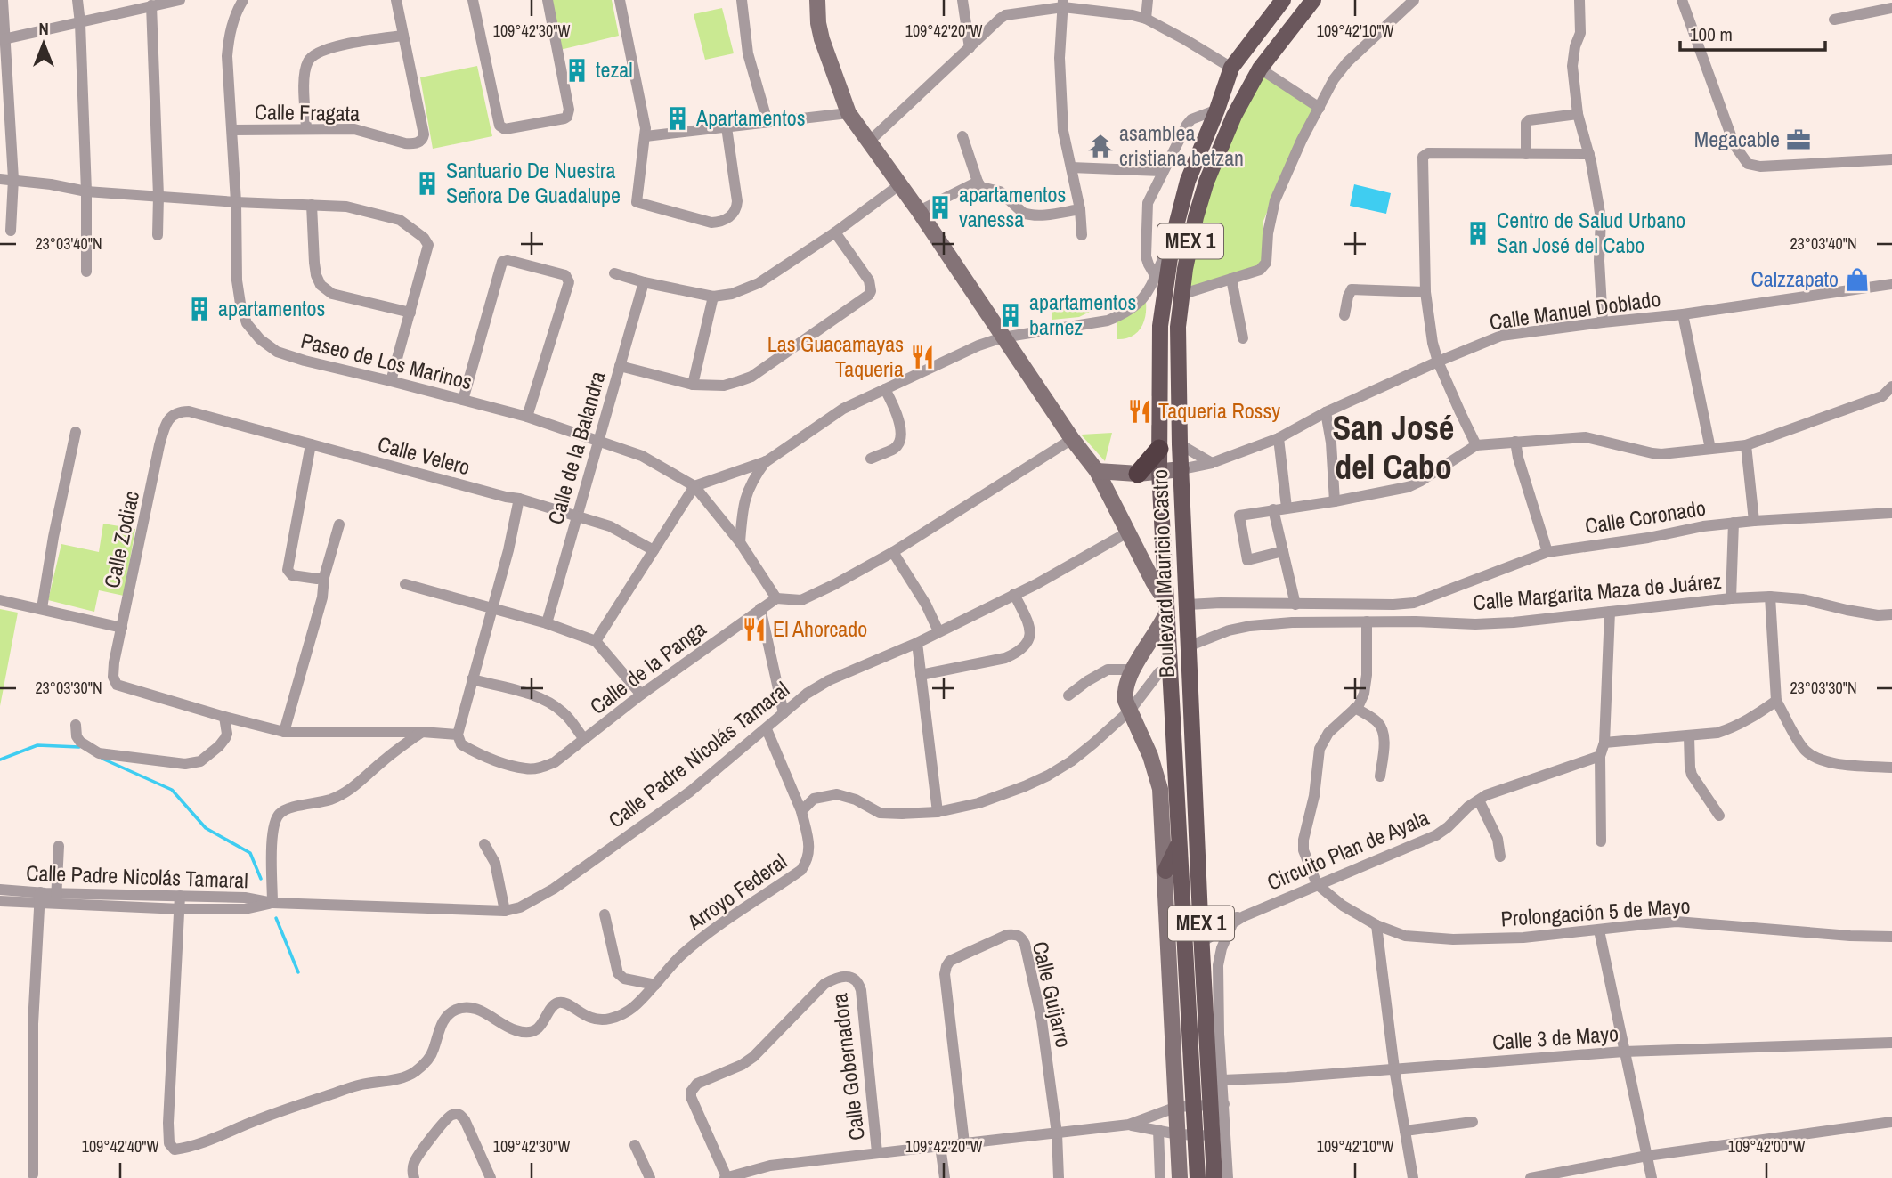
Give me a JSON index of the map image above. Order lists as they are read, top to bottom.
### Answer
{
  "streets": {
    "main road": ["MEX 1", "Boulevard Mauricio Castro"],
    "street": [
      "Calle Fragata",
      "Calle Manuel Doblado",
      "Paseo de Los Marinos",
      "Calle de la Balandra",
      "Calle Velero",
      "Calle Coronado",
      "Calle Zodiac",
      "Calle Margarita Maza de Juárez",
      "Calle de la Panga",
      "Calle Padre Nicolás Tamaral",
      "Circuito Plan de Ayala",
      "Arroyo Federal",
      "Prolongación 5 de Mayo",
      "Calle Guijarro",
      "Calle 3 de Mayo",
      "Calle Gobernadora"
    ]
  },
  "crossings": [
    ["Calle Fragata", "Paseo de Los Marinos"],
    ["Calle Manuel Doblado", "Boulevard Mauricio Castro"],
    ["Paseo de Los Marinos", "Calle de la Balandra"],
    ["Paseo de Los Marinos", "Calle de la Panga"],
    ["Calle de la Balandra", "Calle Velero"],
    ["Calle Velero", "Calle Zodiac"],
    ["Boulevard Mauricio Castro", "Circuito Plan de Ayala"],
    ["Calle Padre Nicolás Tamaral", "Arroyo Federal"],
    ["Circuito Plan de Ayala", "Prolongación 5 de Mayo"]
  ],
  "districts": ["San José del Cabo"],
  "places": {
    "building": [
      "tezal",
      "Apartamentos",
      "Santuario De Nuestra Señora De Guadalupe",
      "apartamentos vanessa",
      "Centro de Salud Urbano San José del Cabo",
      "apartamentos",
      "apartamentos barnez"
    ],
    "office": ["Megacable"],
    "temple": ["asamblea cristiana betzan"],
    "shop": ["Calzzapato"],
    "restaurant": ["Las Guacamayas Taqueria", "Taqueria Rossy", "El Ahorcado"]
  },
  "scale_bar": "100 m",
  "north": "top",
  "coordinates": [
    "109°42'30\"W",
    "109°42'20\"W",
    "109°42'10\"W",
    "23°03'40\"N",
    "23°03'30\"N",
    "109°42'40\"W",
    "109°42'00\"W"
  ]
}
